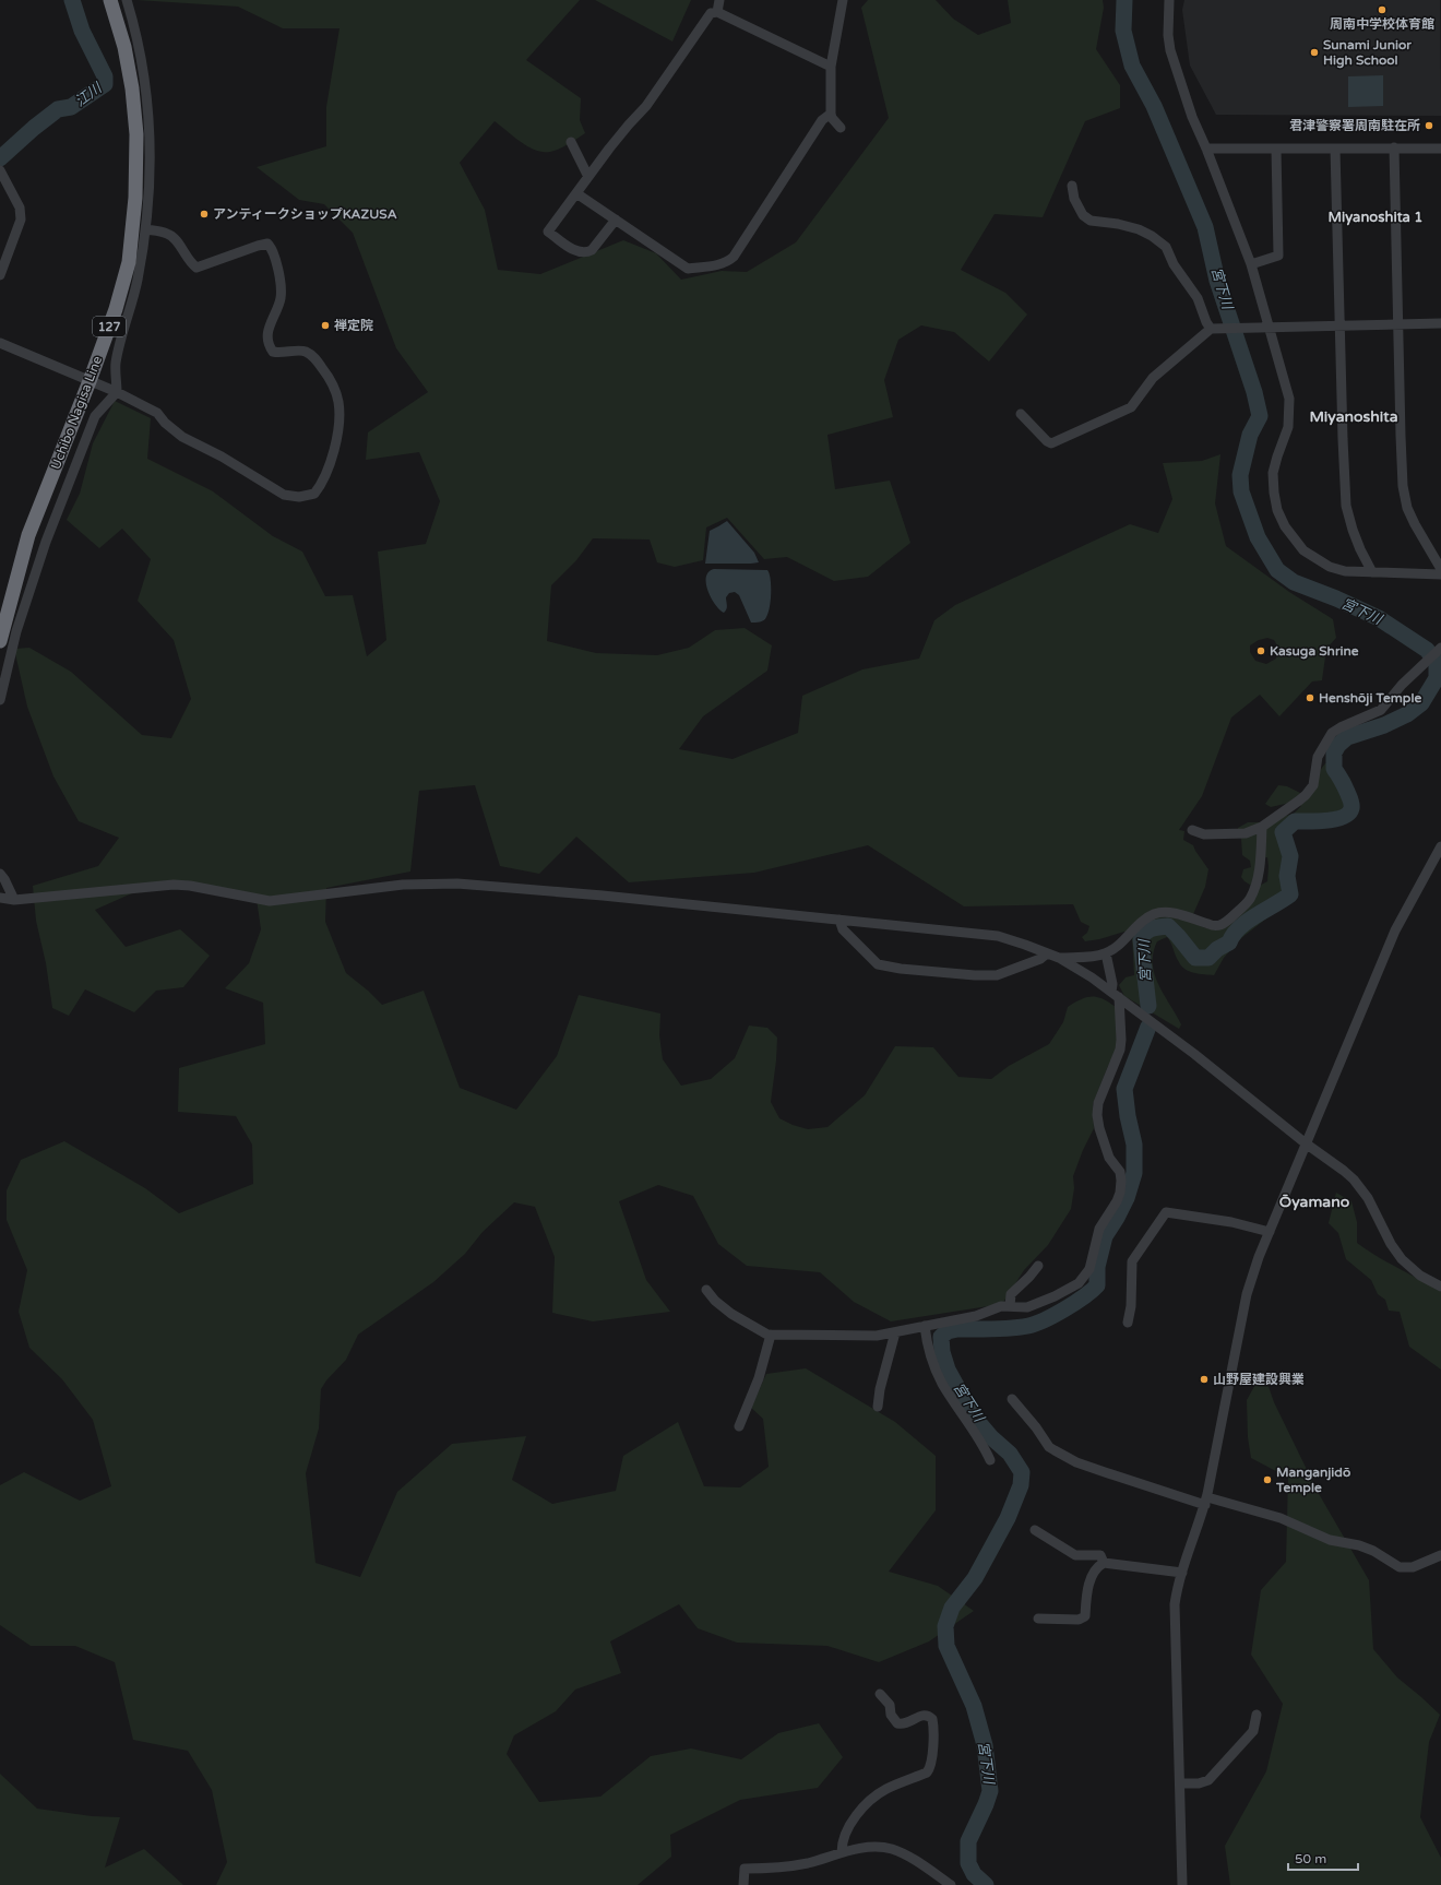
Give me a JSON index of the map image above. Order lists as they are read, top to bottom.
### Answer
{
  "streets": {
    "highway": ["127", "Uchibo Nagisa Line"]
  },
  "districts": ["Miyanoshita 1", "Miyanoshita", "Ōyamano"],
  "water": ["江川", "宮下川"],
  "places": [
    "周南中学校体育館",
    "Sunami Junior High School",
    "君津警察署周南駐在所",
    "アンティークショップKAZUSA",
    "禅定院",
    "Kasuga Shrine",
    "Henshōji Temple",
    "山野屋建設興業",
    "Manganjidō Temple"
  ],
  "scale_bar": "50 m"
}
